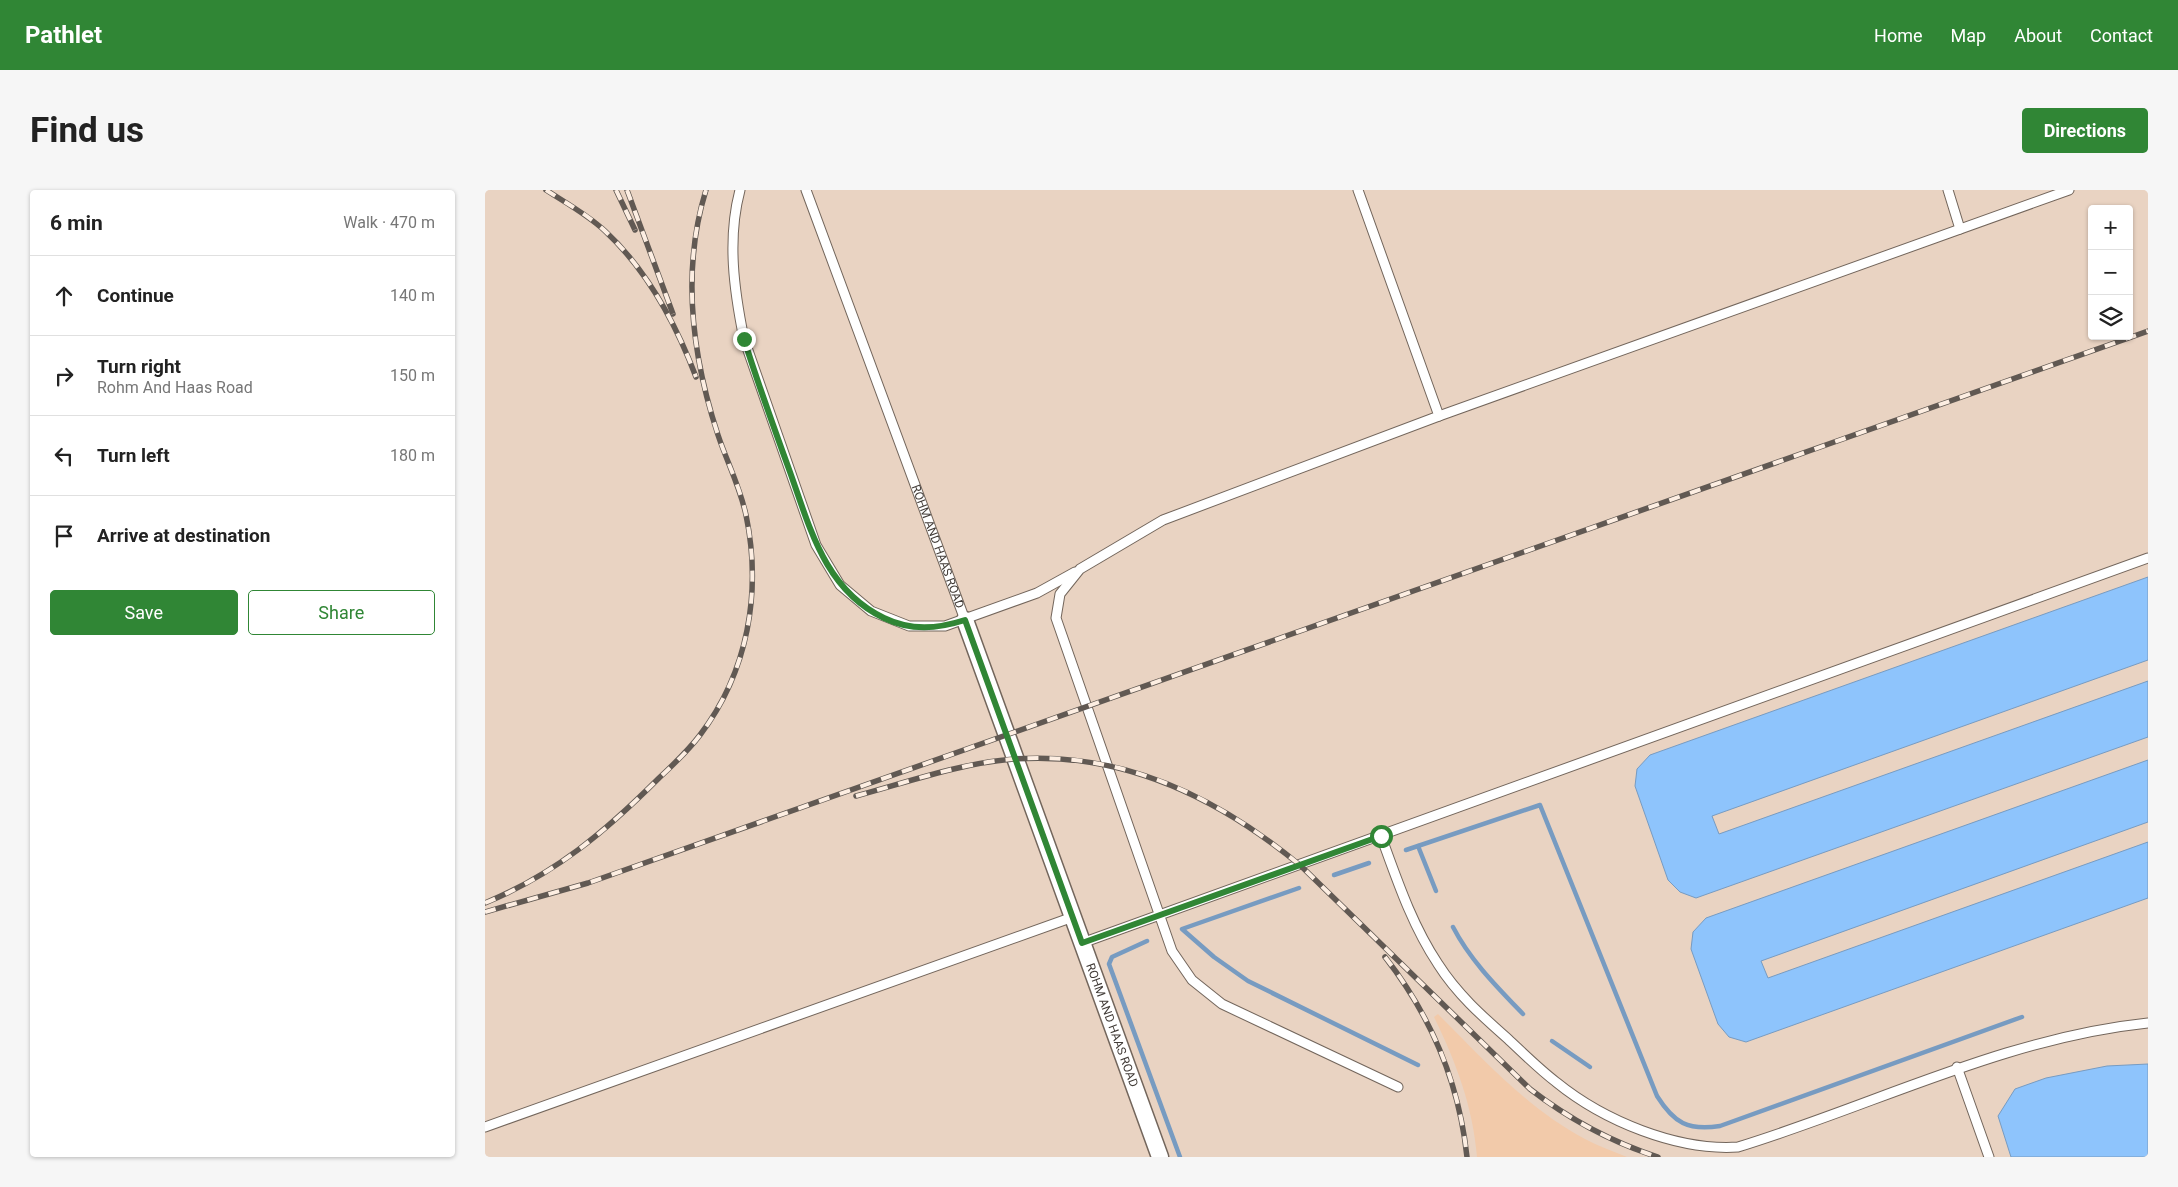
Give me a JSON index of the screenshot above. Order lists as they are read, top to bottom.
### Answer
{
  "streets": {
    "street": ["ROHM AND HAAS ROAD"]
  },
  "page": {
    "header": "Pathlet",
    "nav": [
      "Home",
      "Map",
      "About",
      "Contact"
    ],
    "buttons": [
      "Directions",
      ["Save", "Share"]
    ],
    "title": "Find us",
    "heading": ["6 min", "Walk · 470 m"],
    "map_buttons": ["+", "−"],
    "list": [
      ["Continue", "140 m"],
      ["Turn right", "Rohm And Haas Road", "150 m"],
      ["Turn left", "180 m"],
      "Arrive at destination"
    ]
  }
}
